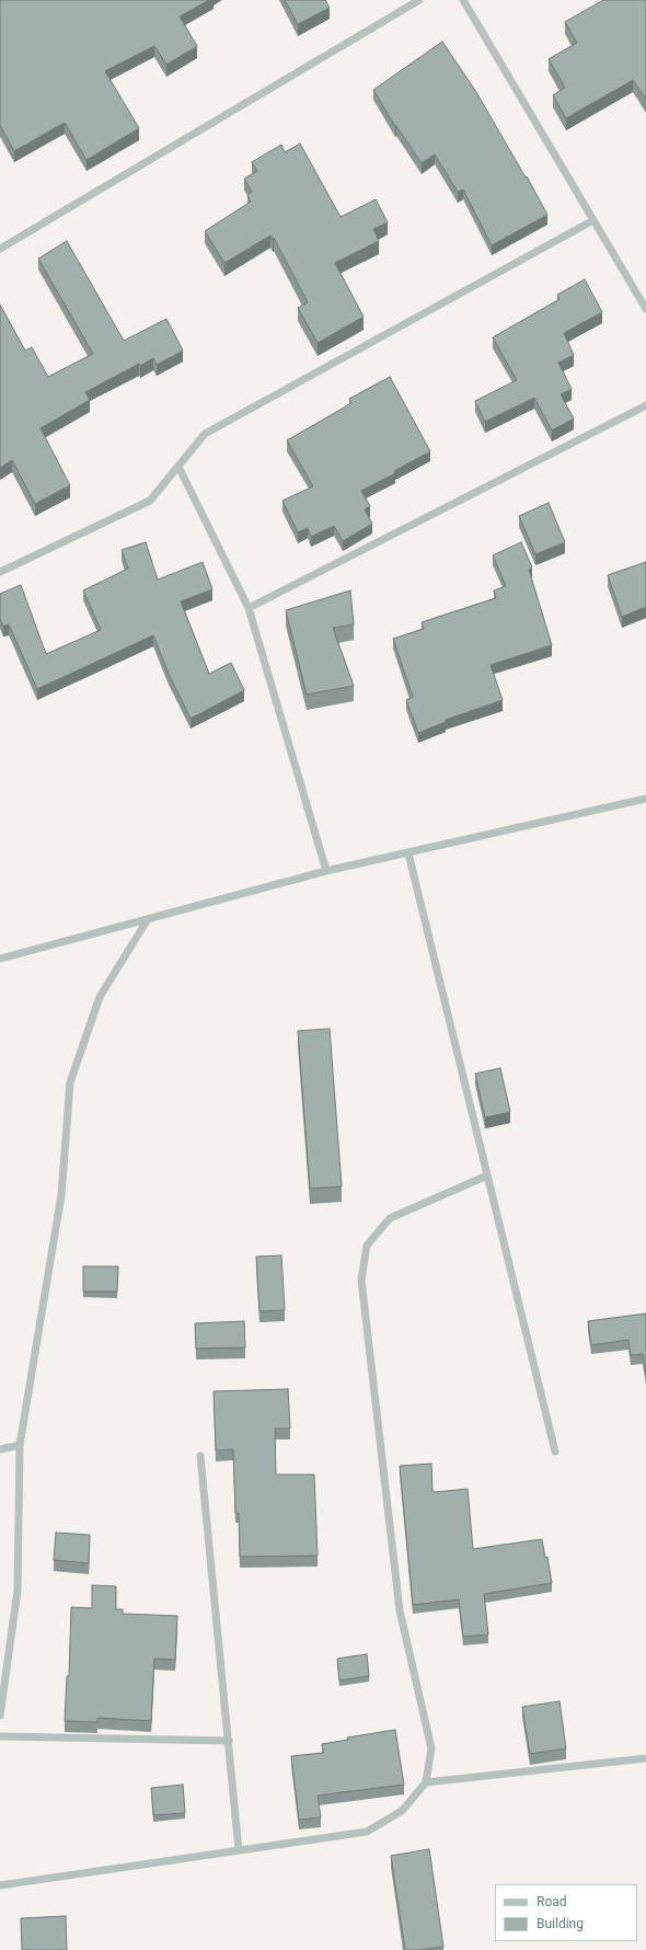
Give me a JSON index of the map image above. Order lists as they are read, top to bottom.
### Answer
{
  "legend": ["Road", "Building"]
}
